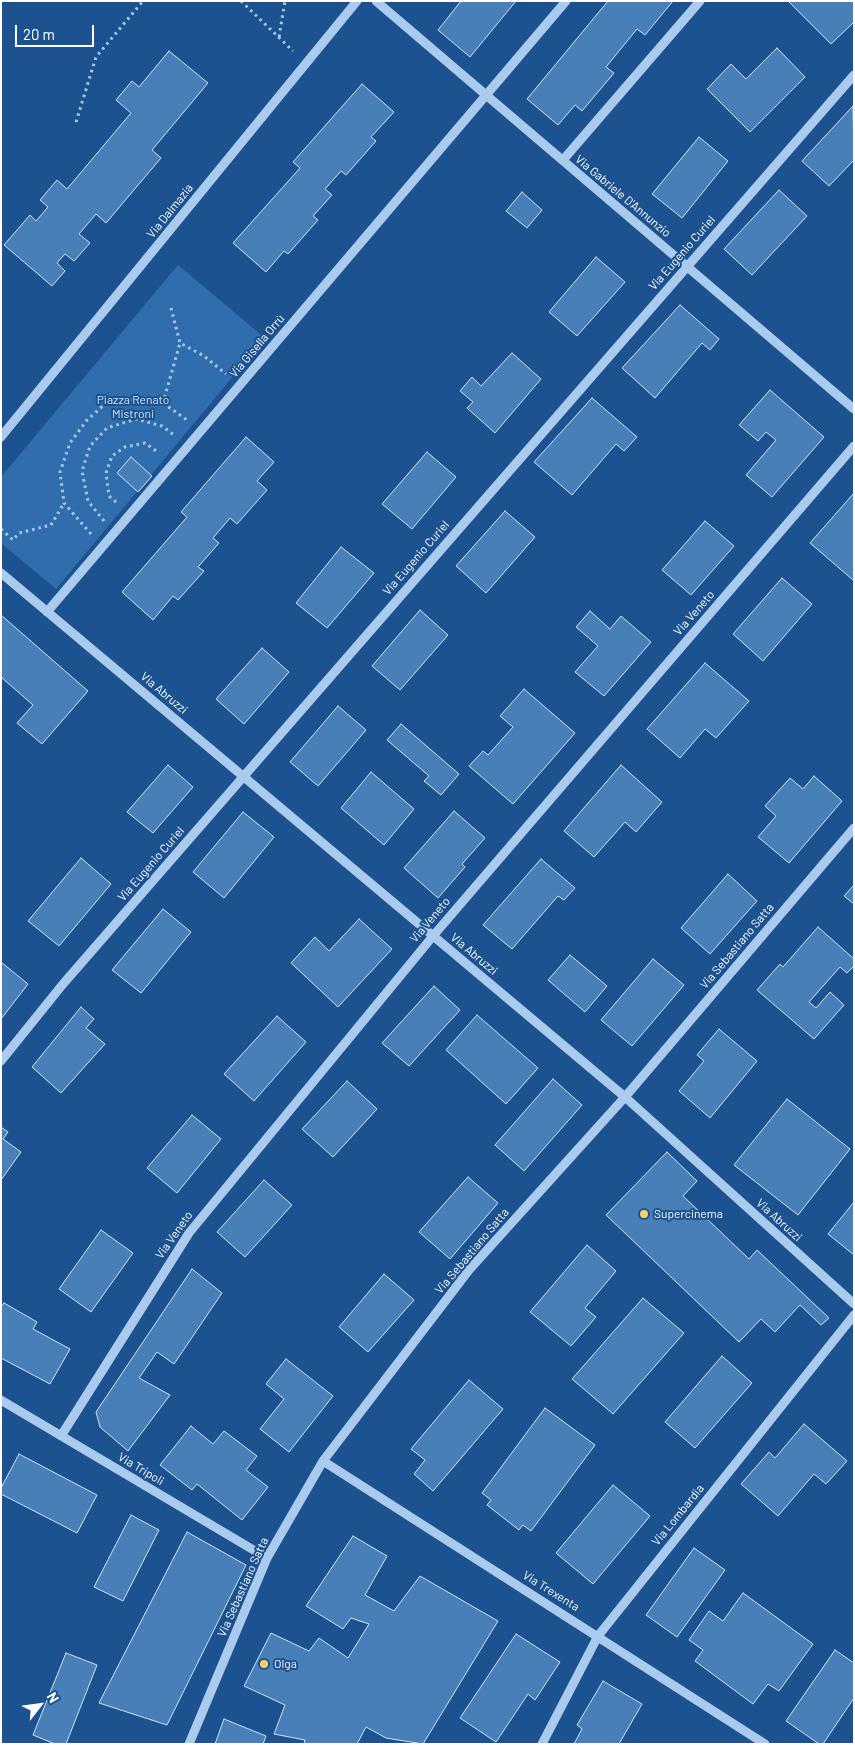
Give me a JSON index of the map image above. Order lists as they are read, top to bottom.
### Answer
{
  "streets": {
    "street": [
      "Via Gabriele D'Annunzio",
      "Via Dalmazia",
      "Via Eugenio Curiel",
      "Via Gisella Orrù",
      "Via Veneto",
      "Via Abruzzi",
      "Via Sebastiano Satta",
      "Via Tripoli",
      "Via Lombardia",
      "Via Trexenta"
    ]
  },
  "crossings": [
    ["Via Gabriele D'Annunzio", "Via Eugenio Curiel"],
    ["Via Gabriele D'Annunzio", "Via Gisella Orrù"],
    ["Via Eugenio Curiel", "Via Abruzzi"],
    ["Via Gisella Orrù", "Via Abruzzi"],
    ["Via Veneto", "Via Abruzzi"],
    ["Via Veneto", "Via Tripoli"],
    ["Via Abruzzi", "Via Sebastiano Satta"],
    ["Via Sebastiano Satta", "Via Tripoli"],
    ["Via Sebastiano Satta", "Via Trexenta"],
    ["Via Lombardia", "Via Trexenta"]
  ],
  "parks": ["Piazza Renato Mistroni"],
  "places": ["Supercinema", "Olga"],
  "scale_bar": "20 m",
  "north": "top right"
}
